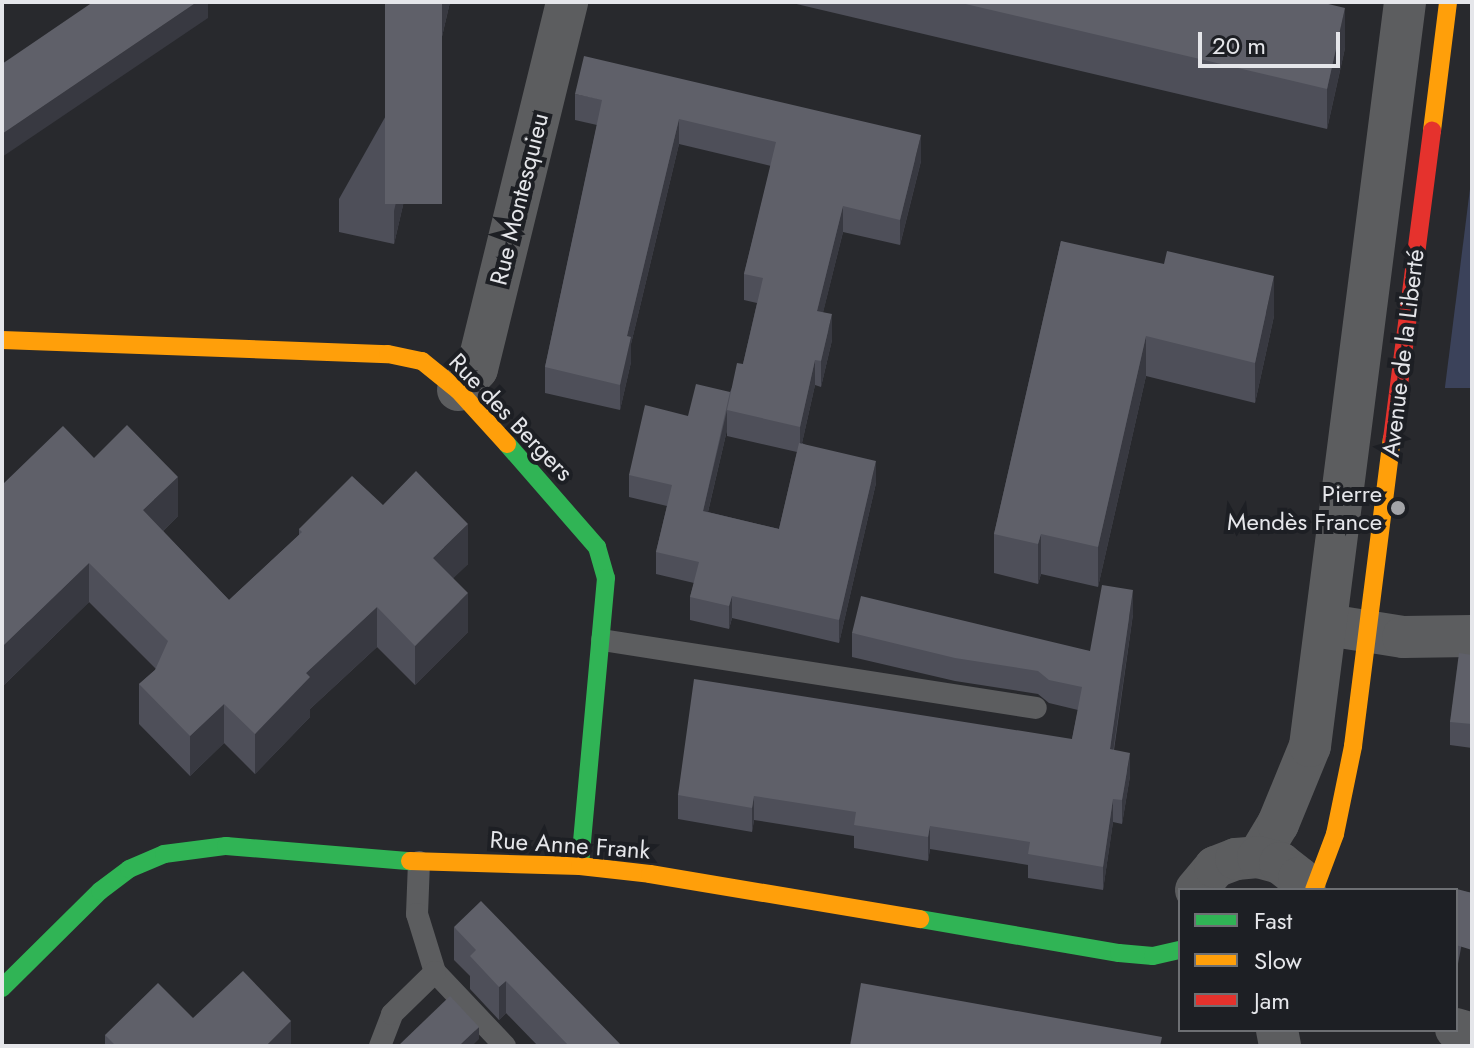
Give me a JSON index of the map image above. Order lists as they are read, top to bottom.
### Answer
{
  "streets": {
    "street": [
      "Rue Montesquieu",
      "Avenue de la Liberté",
      "Rue des Bergers",
      "Rue Anne Frank"
    ]
  },
  "crossings": [
    ["Rue Montesquieu", "Rue des Bergers"],
    ["Rue des Bergers", "Rue Anne Frank"]
  ],
  "places": ["Pierre Mendès France"],
  "legend": ["Fast", "Slow", "Jam"],
  "scale_bar": "20 m"
}
